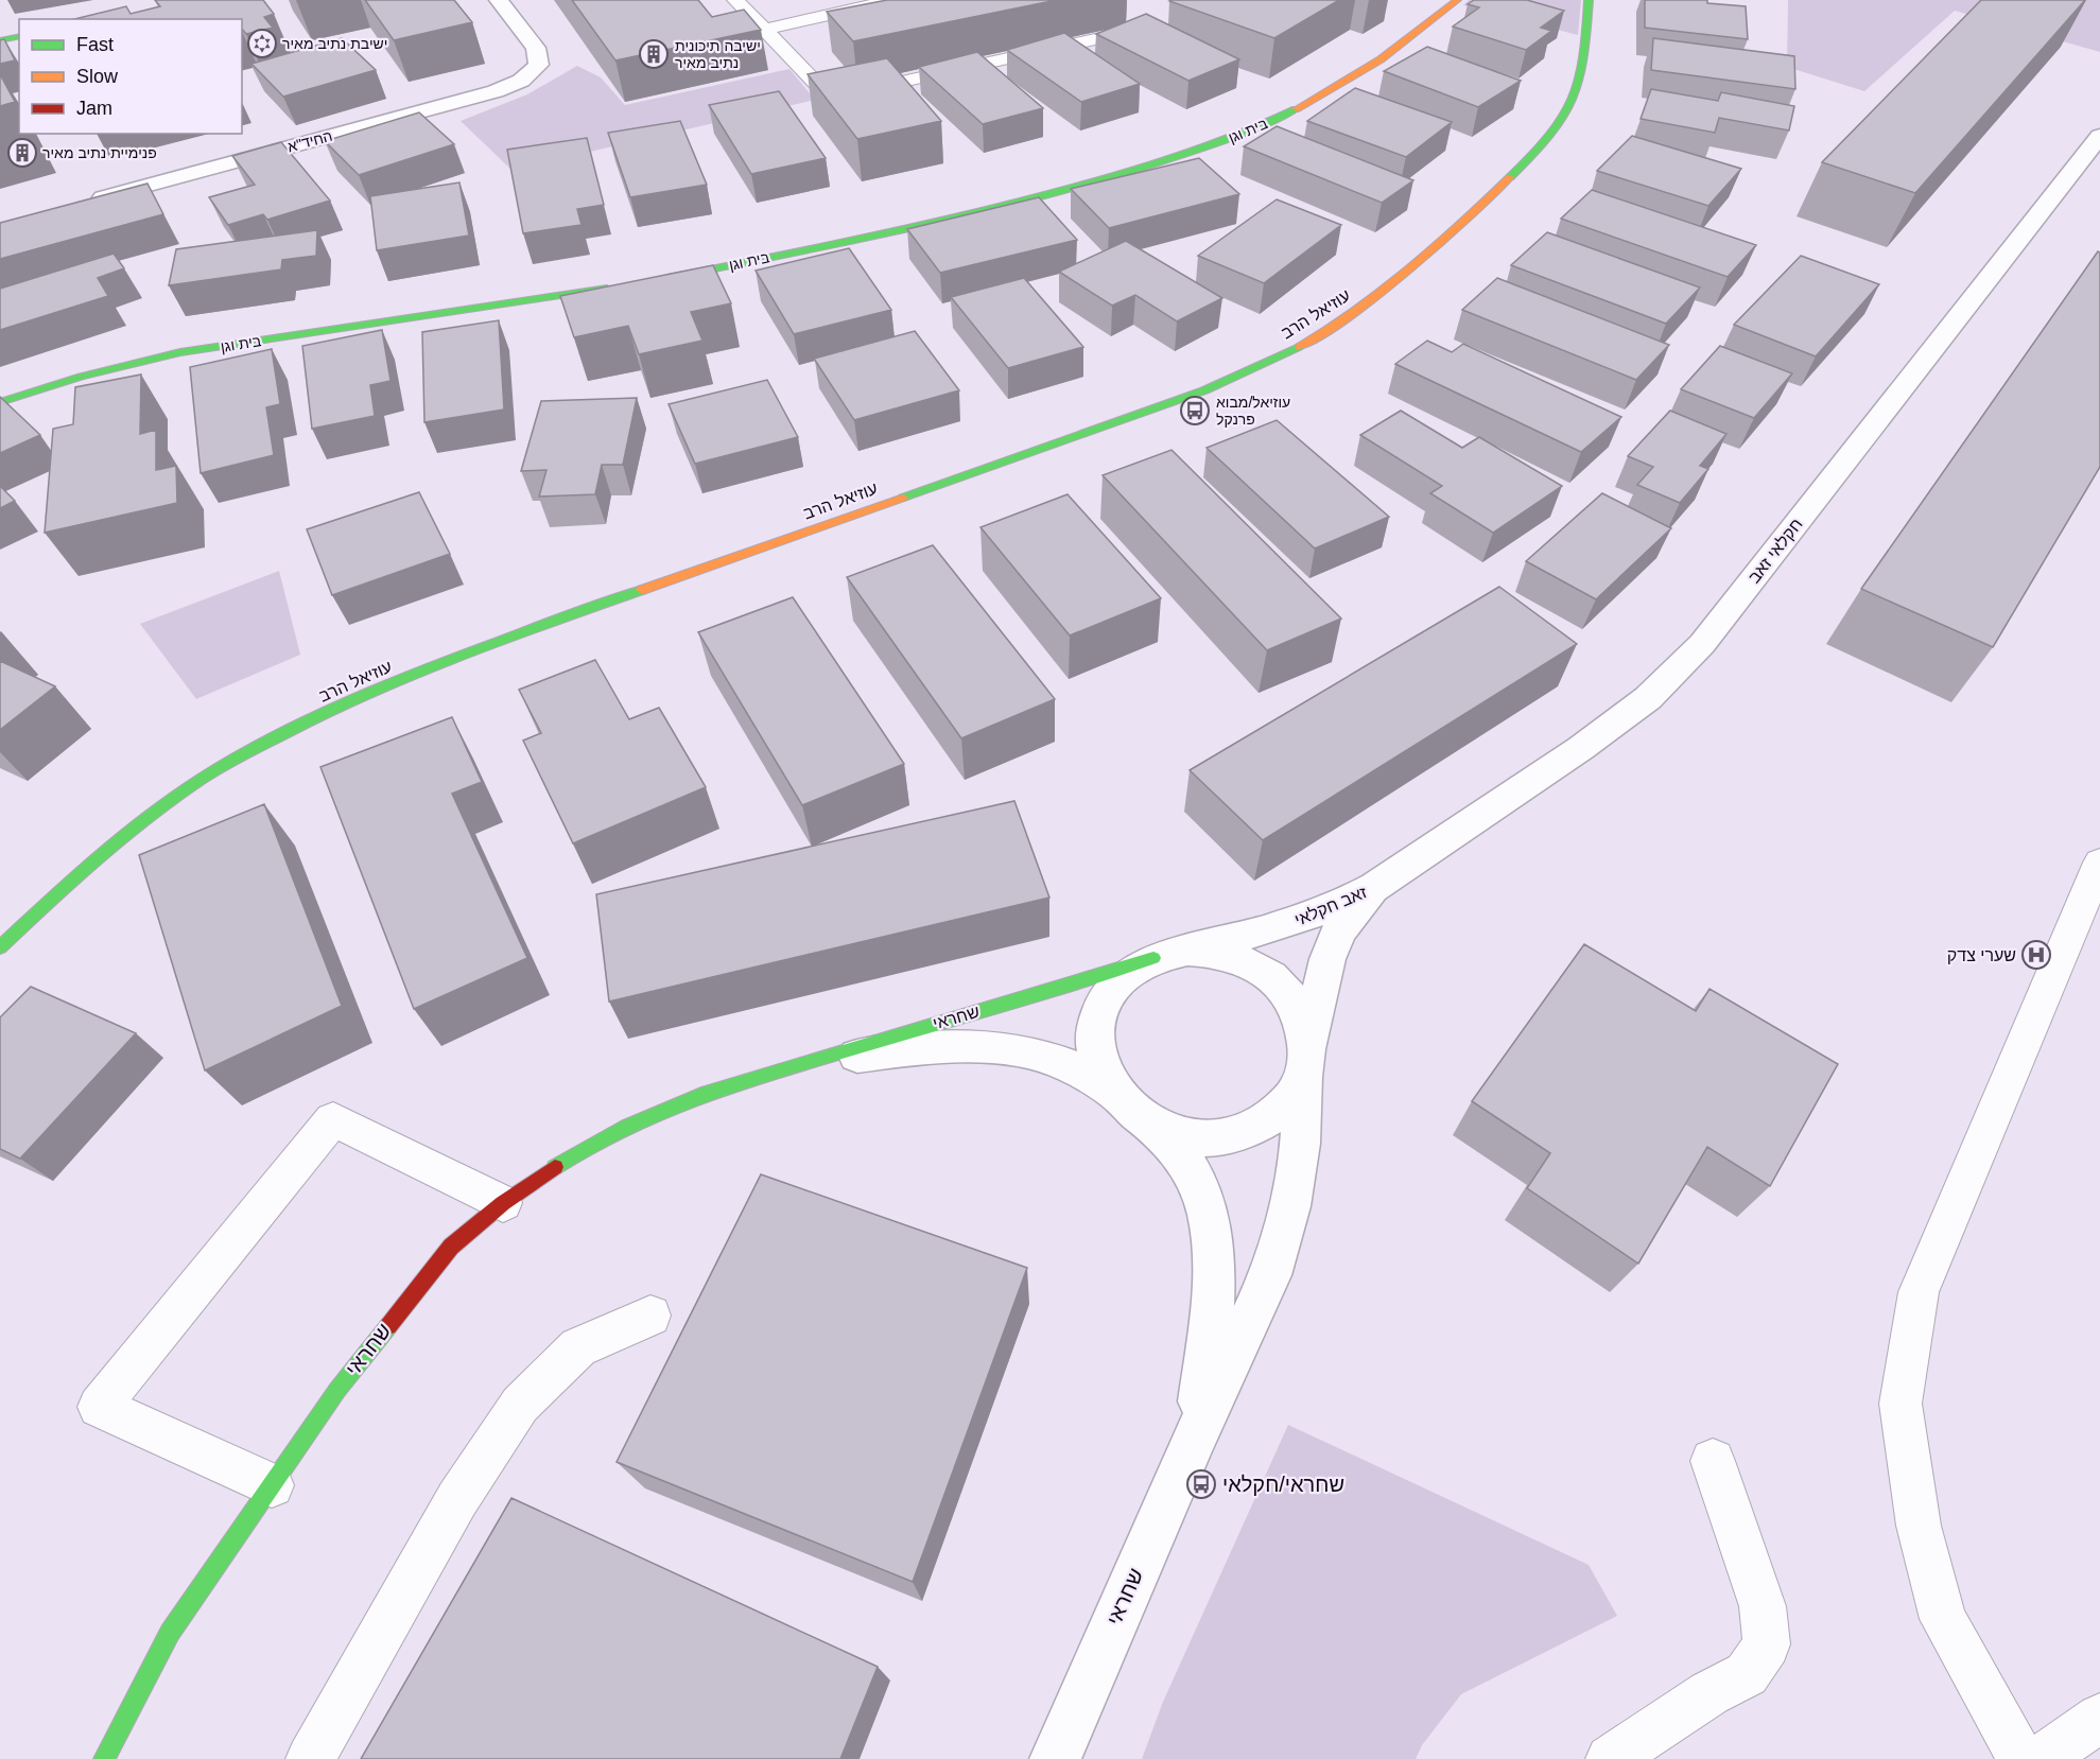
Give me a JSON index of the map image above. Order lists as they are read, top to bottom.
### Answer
{
  "streets": {
    "street": [
      "בית וגן",
      "החיד\"א",
      "עוזיאל הרב",
      "חקלאי זאב",
      "זאב חקלאי",
      "שחראי"
    ]
  },
  "crossings": [
    ["חקלאי זאב", "זאב חקלאי"],
    ["זאב חקלאי", "שחראי"]
  ],
  "places": {
    "synagogue": ["ישיבת נתיב מאיר"],
    "building": ["ישיבה תיכונית נתיב מאיר", "פנימיית נתיב מאיר"],
    "bus stop": ["עוזיאל/מבוא פרנקל", "שחראי/חקלאי"],
    "hospital": ["שערי צדק"]
  },
  "legend": ["Fast", "Slow", "Jam"]
}
